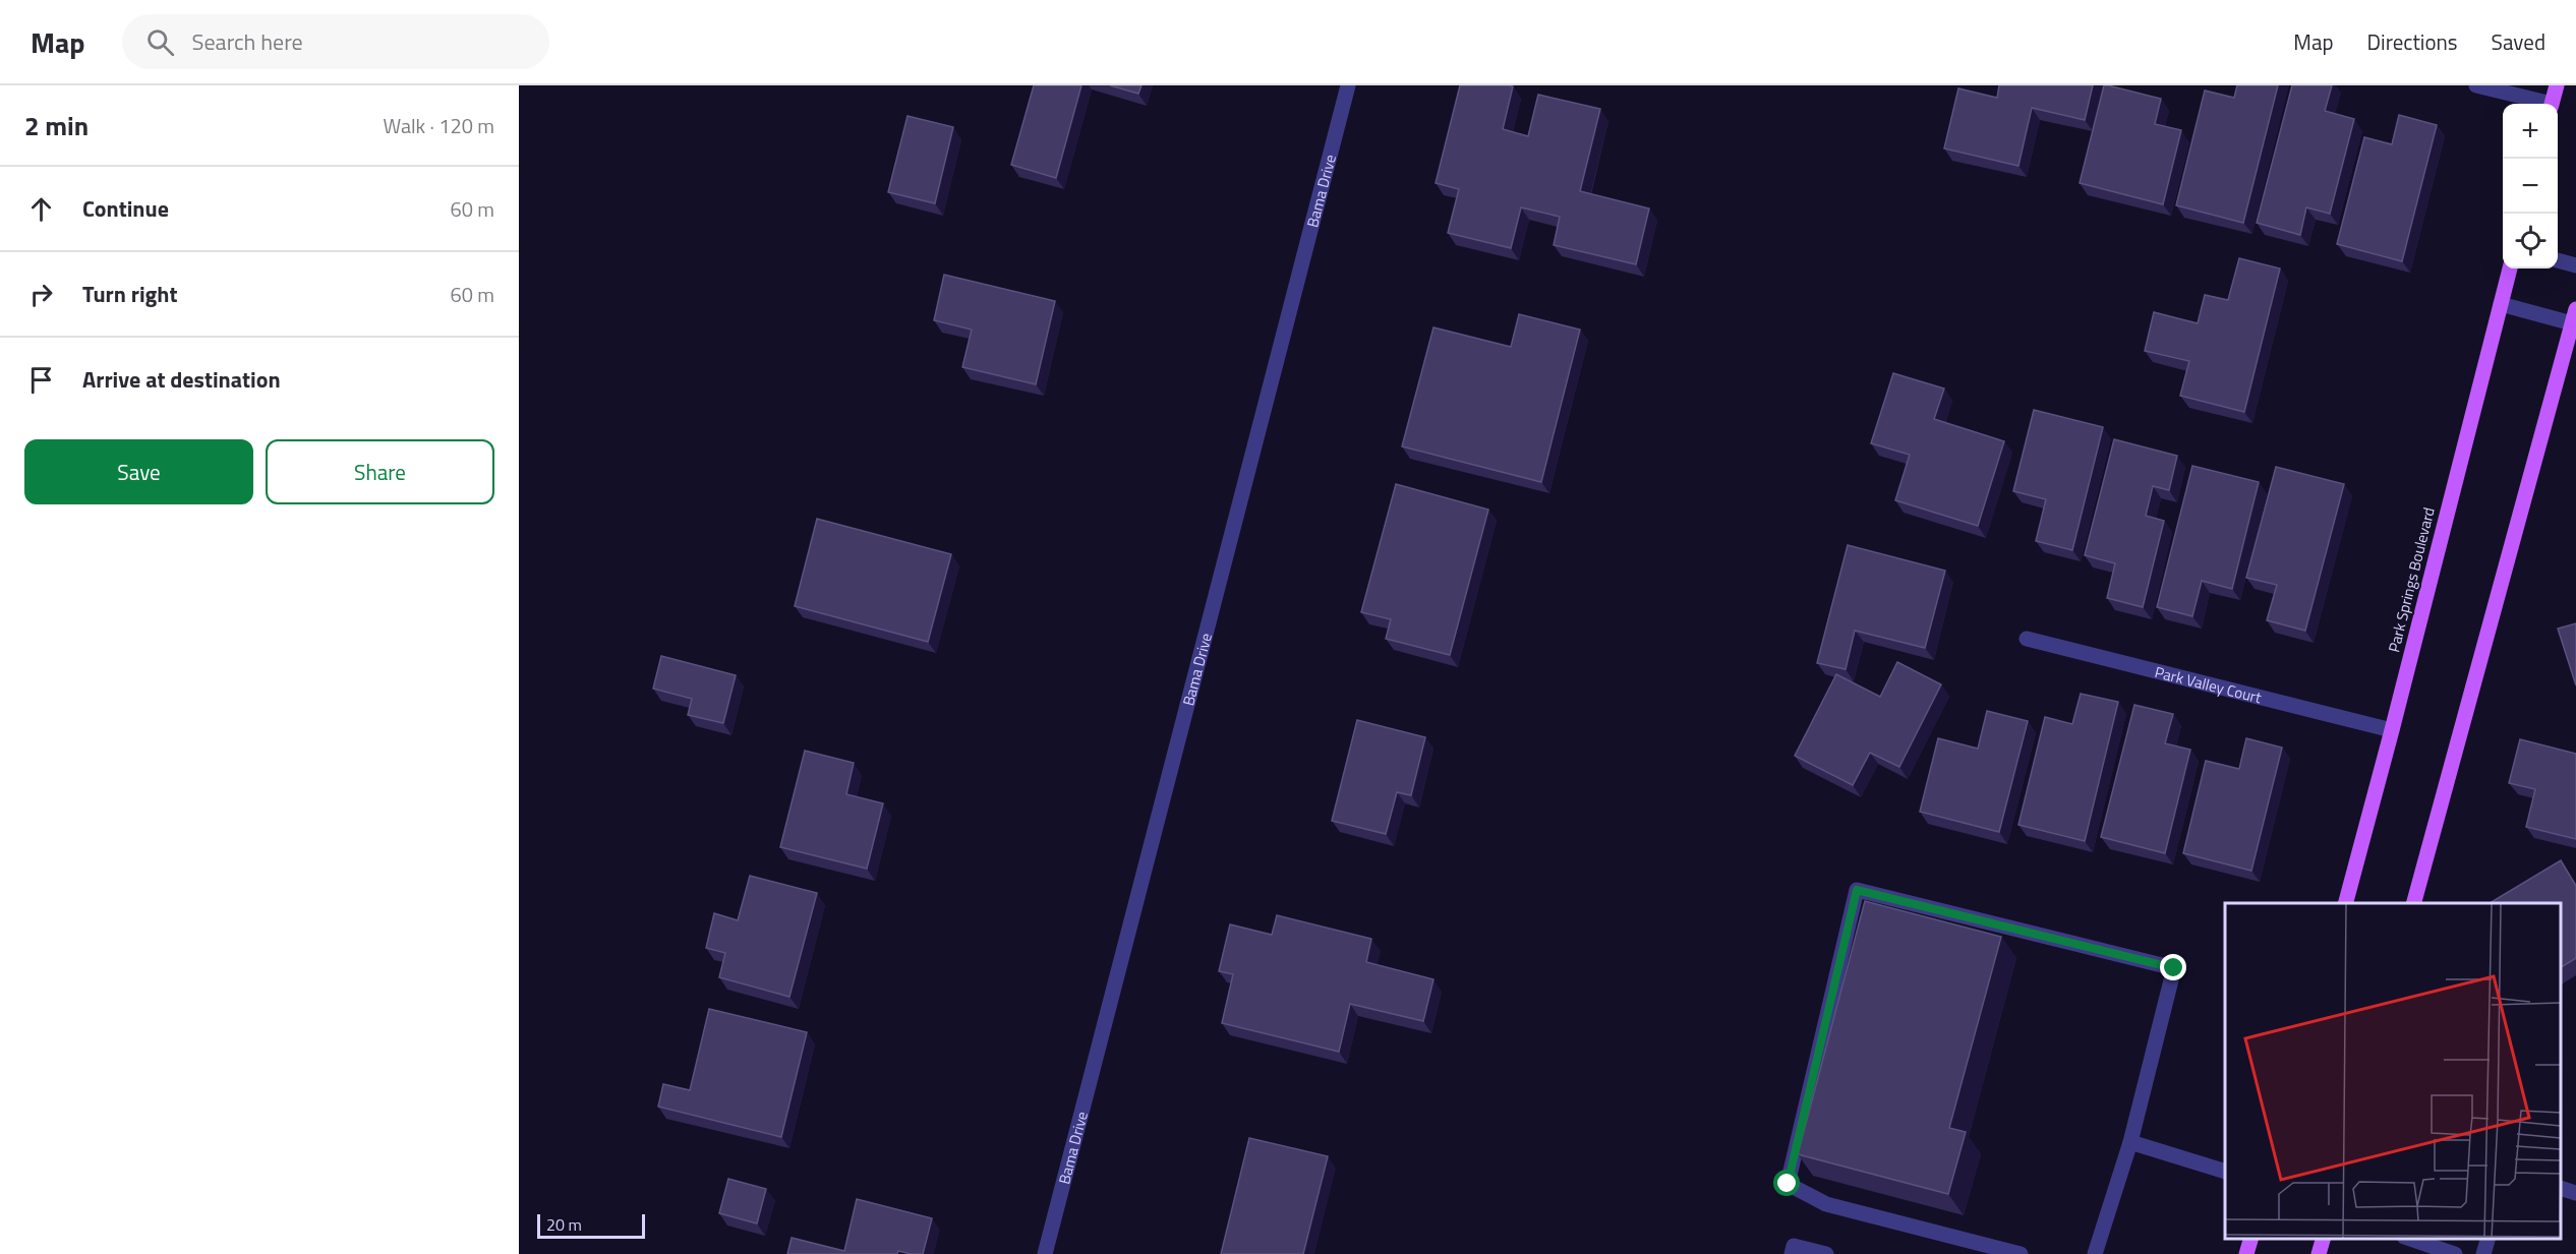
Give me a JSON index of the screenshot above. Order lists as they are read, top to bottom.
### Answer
{
  "streets": {
    "main road": ["Park Springs Boulevard"],
    "street": ["Bama Drive", "Park Valley Court"]
  },
  "crossings": [
    ["Park Springs Boulevard", "Park Valley Court"]
  ],
  "scale_bar": "20 m",
  "page": {
    "header": "Map",
    "search": "Search here",
    "nav": ["Map", "Directions", "Saved"],
    "heading": ["2 min", "Walk · 120 m"],
    "map_buttons": ["+", "−"],
    "list": [
      ["Continue", "60 m"],
      ["Turn right", "60 m"],
      "Arrive at destination"
    ],
    "buttons": ["Save", "Share"],
    "scale": "20 m"
  }
}
